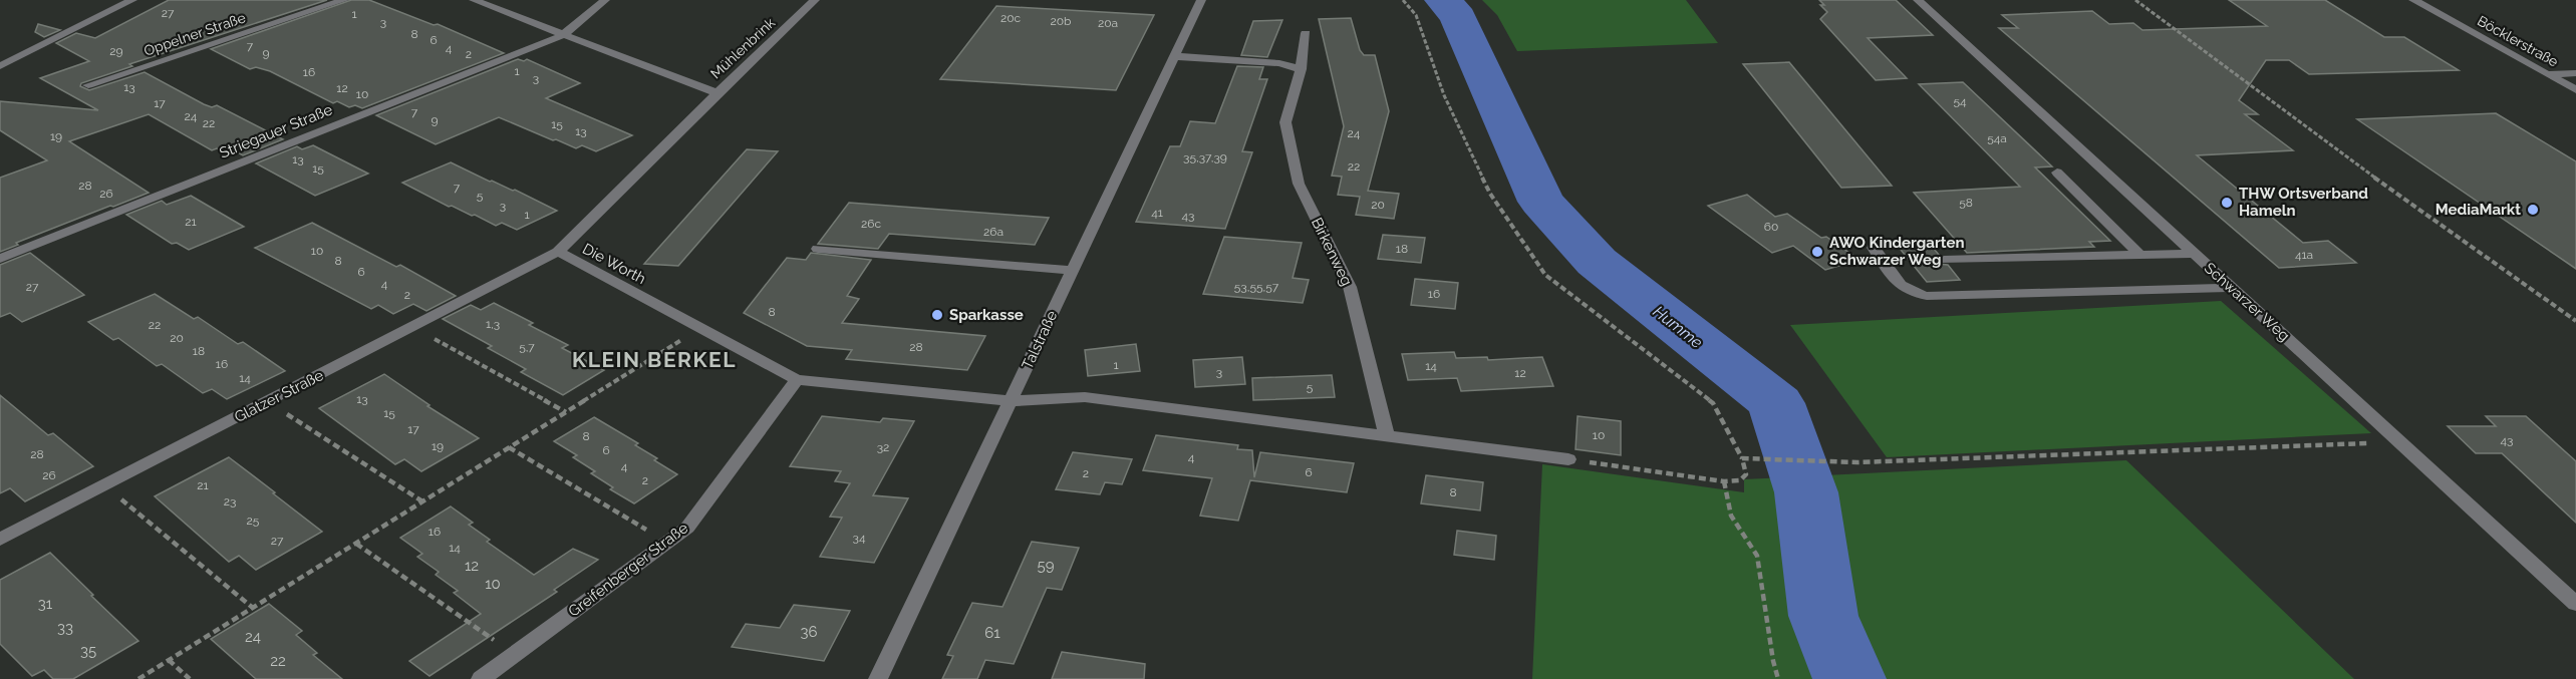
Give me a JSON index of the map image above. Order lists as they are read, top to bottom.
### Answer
{
  "streets": {
    "street": [
      "Oppelner Straße",
      "Böcklerstraße",
      "Mühlenbrink",
      "Striegauer Straße",
      "Birkenweg",
      "Die Worth",
      "Schwarzer Weg",
      "Talstraße",
      "Glatzer Straße",
      "Greifenberger Straße"
    ]
  },
  "crossings": [
    ["Mühlenbrink", "Die Worth"],
    ["Die Worth", "Talstraße"],
    ["Die Worth", "Glatzer Straße"],
    ["Die Worth", "Greifenberger Straße"]
  ],
  "districts": ["KLEIN BERKEL"],
  "water": ["Humme"],
  "places": [
    "THW Ortsverband Hameln",
    "MediaMarkt",
    "AWO Kindergarten Schwarzer Weg",
    "Sparkasse"
  ],
  "house_numbers": [
    "27",
    "1",
    "20c",
    "20b",
    "3",
    "20a",
    "8",
    "6",
    "7",
    "4",
    "29",
    "9",
    "2",
    "1",
    "16",
    "3",
    "13",
    "12",
    "10",
    "54",
    "17",
    "7",
    "24",
    "9",
    "22",
    "15",
    "13",
    "24",
    "19",
    "54a",
    "35,37,39",
    "13",
    "22",
    "15",
    "28",
    "7",
    "26",
    "5",
    "58",
    "20",
    "3",
    "41",
    "1",
    "43",
    "21",
    "26c",
    "60",
    "26a",
    "18",
    "10",
    "41a",
    "8",
    "6",
    "4",
    "27",
    "53,55,57",
    "16",
    "2",
    "8",
    "1,3",
    "22",
    "20",
    "5,7",
    "28",
    "18",
    "16",
    "1",
    "14",
    "3",
    "12",
    "14",
    "5",
    "13",
    "15",
    "17",
    "10",
    "8",
    "43",
    "19",
    "32",
    "6",
    "28",
    "4",
    "4",
    "6",
    "2",
    "26",
    "2",
    "21",
    "8",
    "23",
    "25",
    "16",
    "34",
    "27",
    "14",
    "12",
    "59",
    "10",
    "31",
    "33",
    "36",
    "61",
    "24",
    "35",
    "22"
  ]
}
